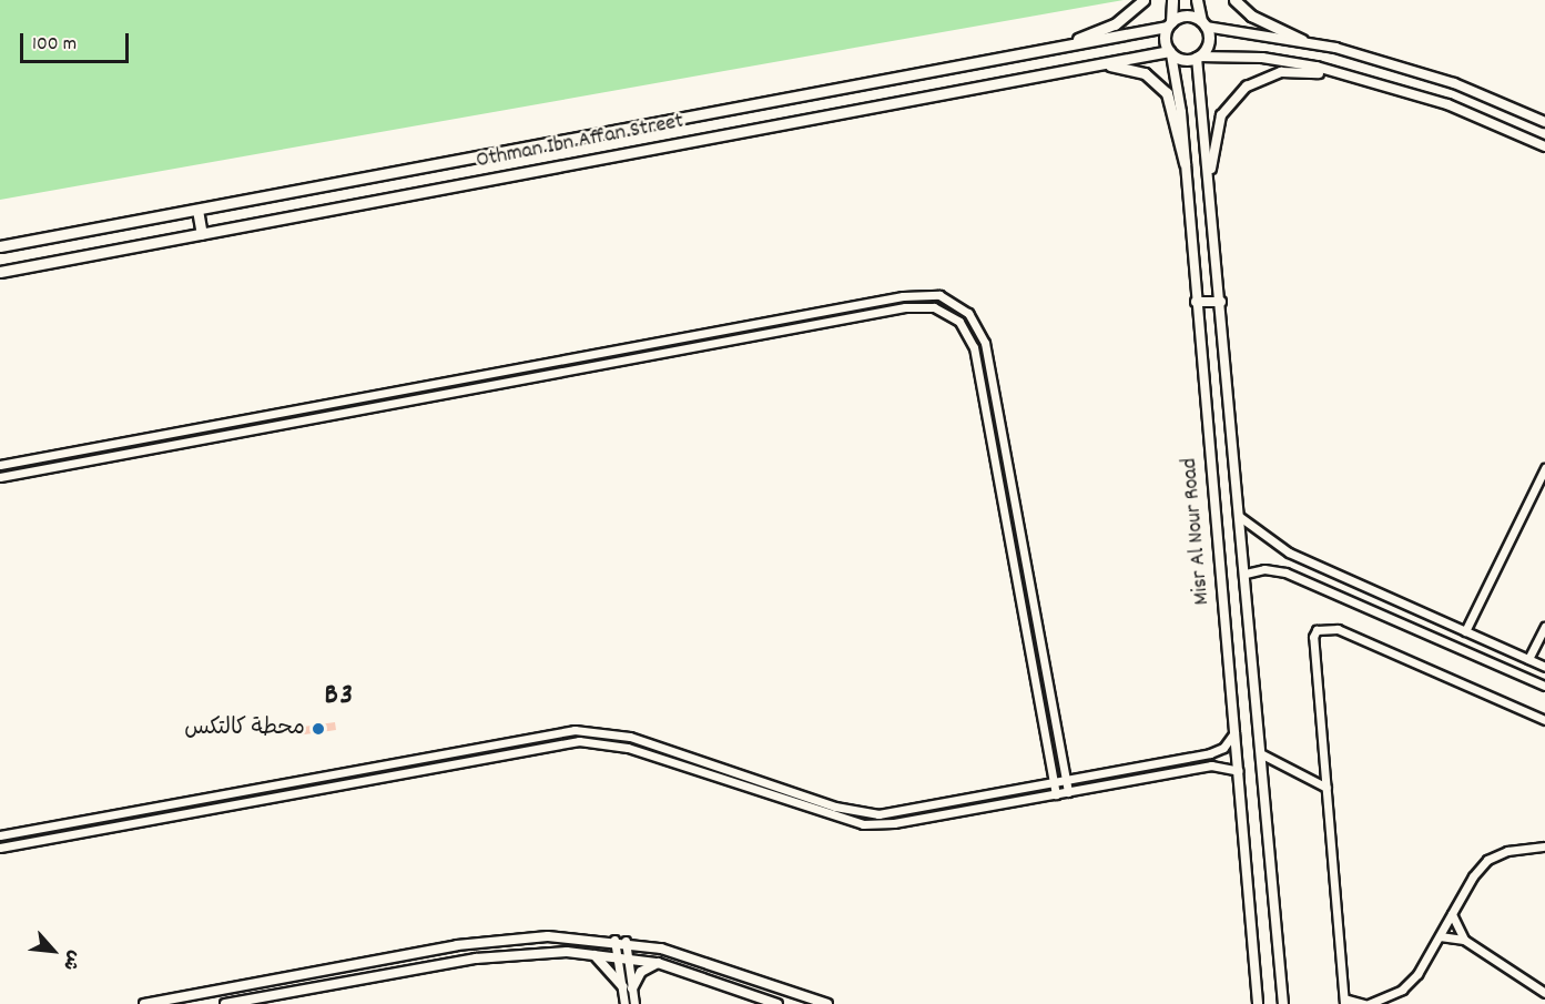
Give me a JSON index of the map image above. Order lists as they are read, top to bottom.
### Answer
{
  "streets": {
    "main road": ["Othman Ibn Affan Street"],
    "street": ["Misr Al Nour Road"]
  },
  "crossings": [
    ["Othman Ibn Affan Street", "Misr Al Nour Road"]
  ],
  "districts": ["B3"],
  "places": ["محطة كالتكس"],
  "scale_bar": "100 m",
  "north": "bottom right"
}
